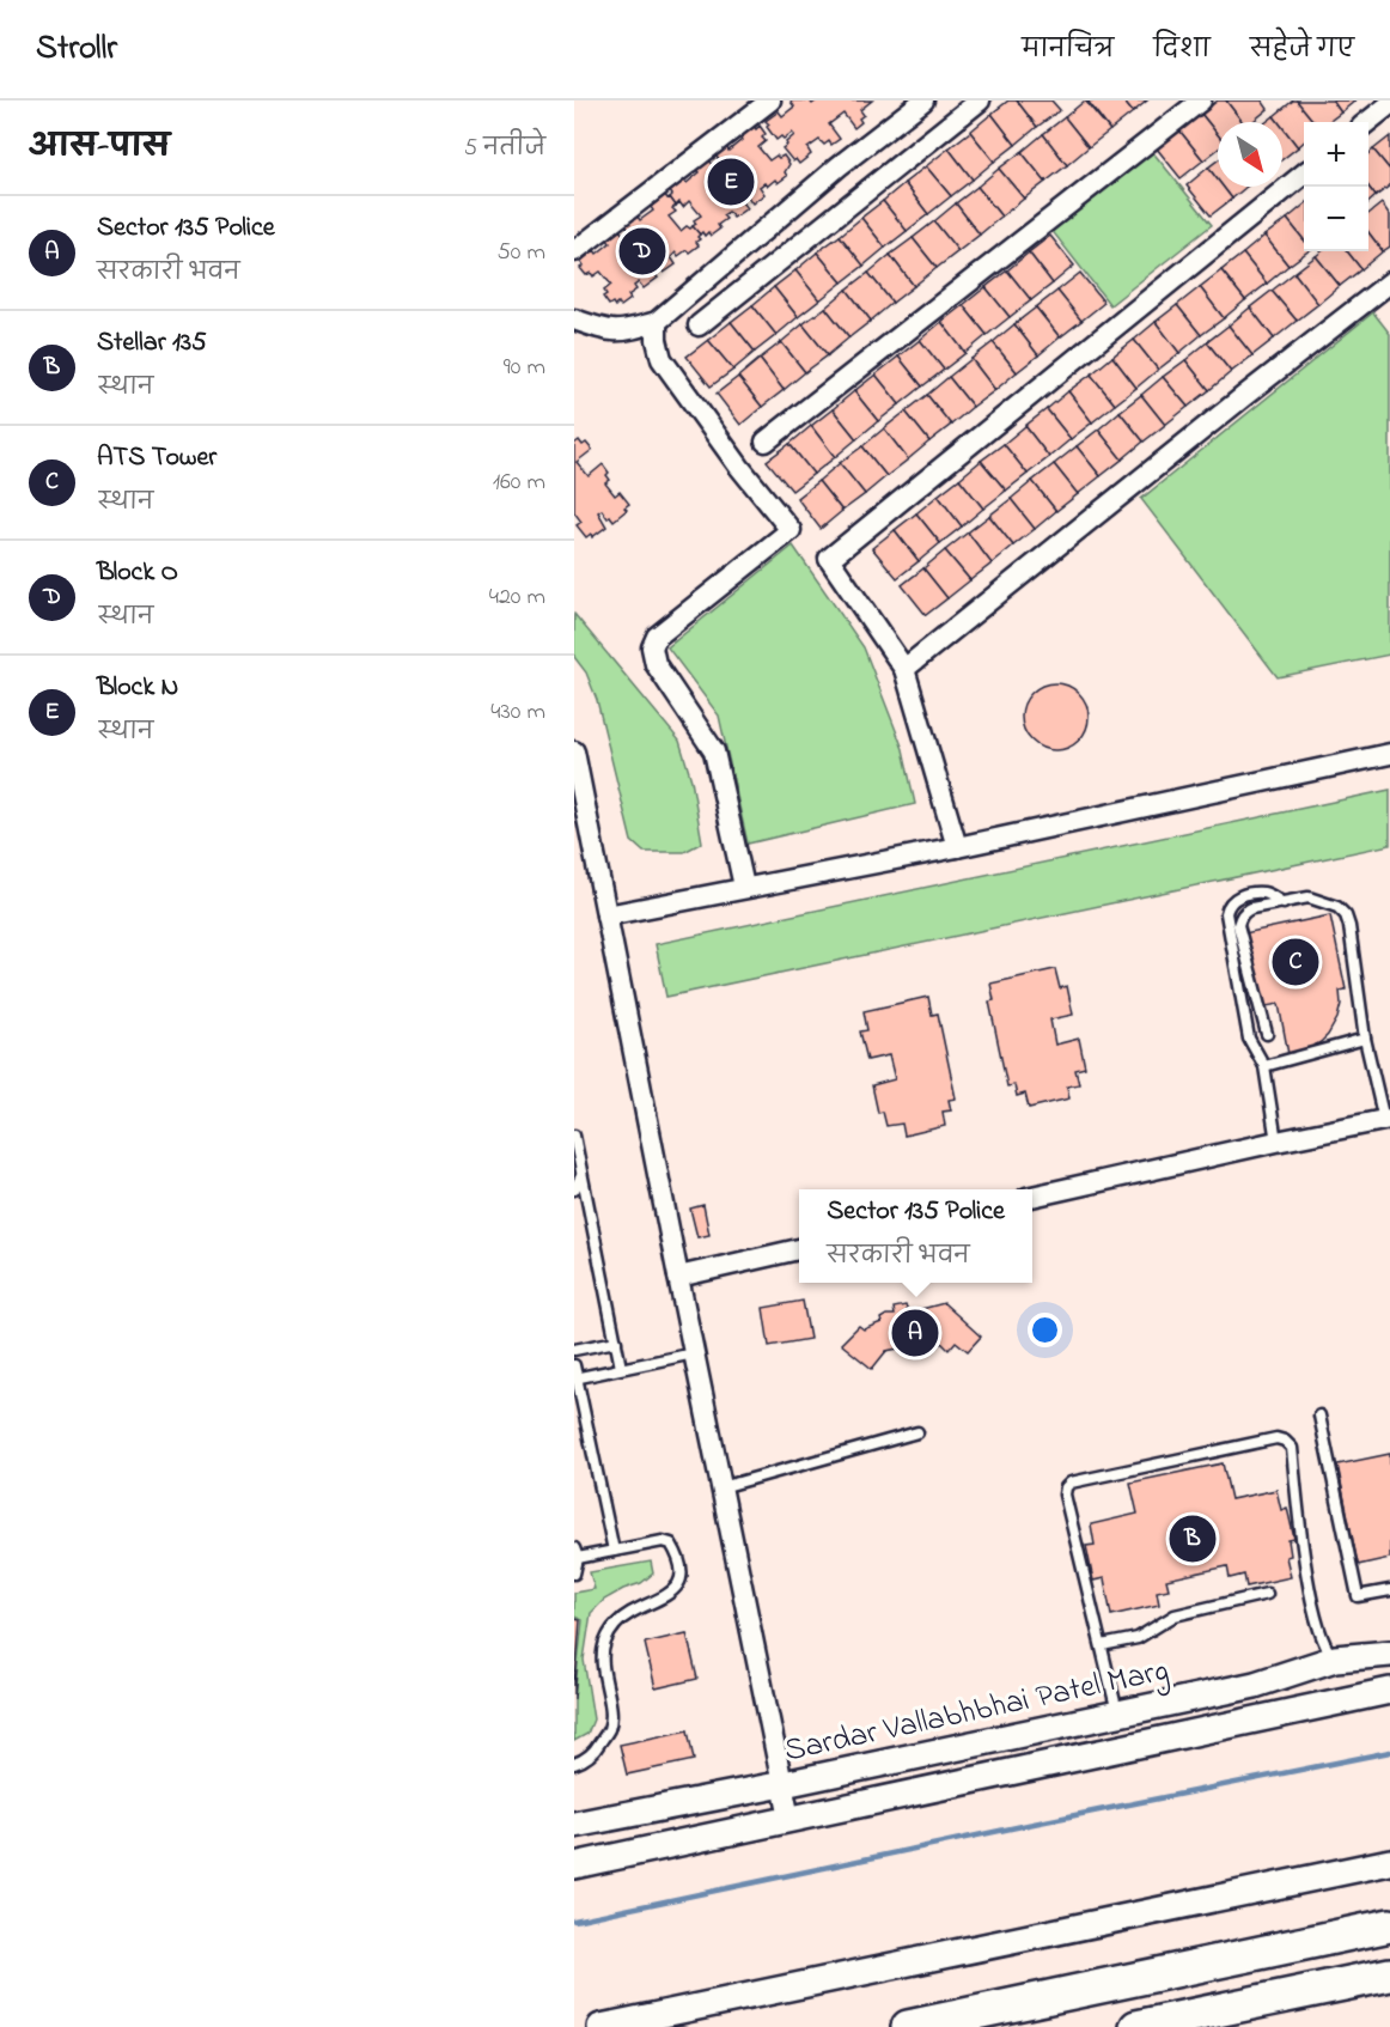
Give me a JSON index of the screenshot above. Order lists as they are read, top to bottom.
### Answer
{
  "streets": {
    "street": ["Sardar Vallabhbhai Patel Marg"]
  },
  "north": "bottom right",
  "page": {
    "header": "Strollr",
    "nav": ["मानचित्र", "दिशा", "सहेजे गए"],
    "heading": ["आस-पास", "5 नतीजे"],
    "map_buttons": ["+", "−"],
    "pins": [
      "E",
      "D",
      "C",
      "A",
      "B"
    ],
    "list": [
      {
        "mark": "A",
        "name": "Sector 135 Police",
        "note": "सरकारी भवन",
        "value": "50 m"
      },
      {
        "mark": "B",
        "name": "Stellar 135",
        "note": "स्थान",
        "value": "90 m"
      },
      {
        "mark": "C",
        "name": "ATS Tower",
        "note": "स्थान",
        "value": "160 m"
      },
      {
        "mark": "D",
        "name": "Block O",
        "note": "स्थान",
        "value": "420 m"
      },
      {
        "mark": "E",
        "name": "Block N",
        "note": "स्थान",
        "value": "430 m"
      }
    ],
    "popup": ["Sector 135 Police", "सरकारी भवन"]
  }
}
